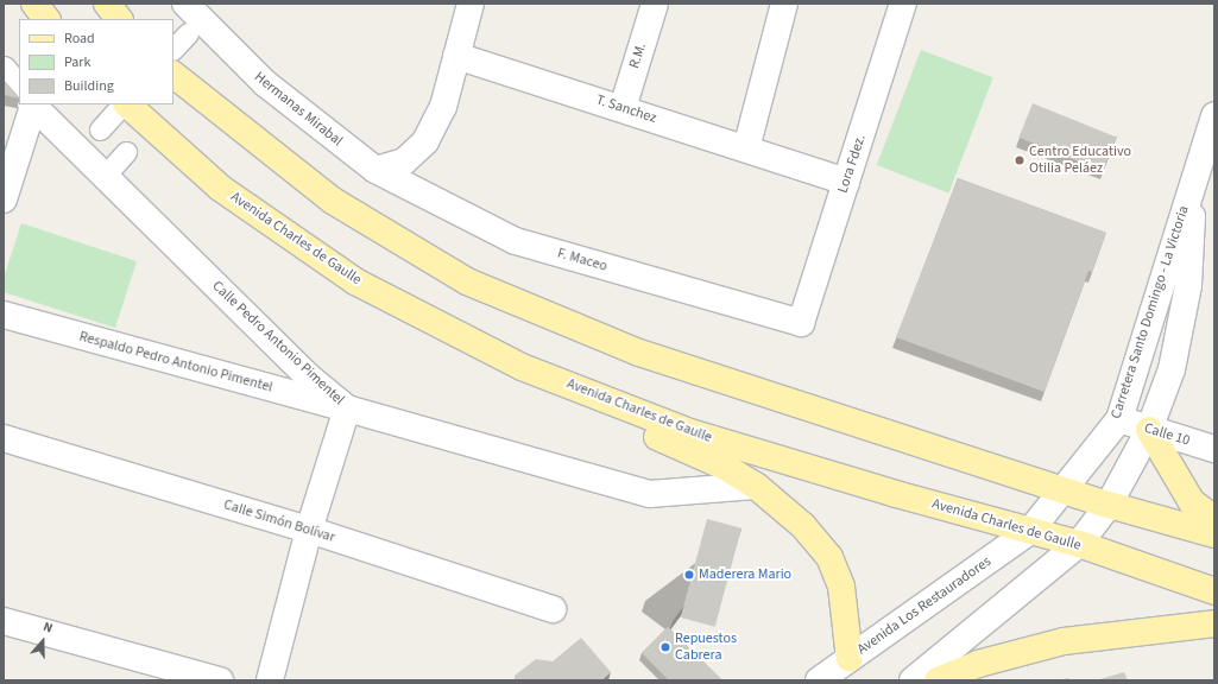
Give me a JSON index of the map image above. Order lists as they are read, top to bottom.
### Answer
{
  "streets": {
    "main road": ["Avenida Charles de Gaulle"],
    "street": [
      "R.M.",
      "Hermanas Mirabal",
      "T. Sanchez",
      "Lora Fdez.",
      "F. Maceo",
      "Carretera Santo Domingo - La Victoria",
      "Calle Pedro Antonio Pimentel",
      "Respaldo Pedro Antonio Pimentel",
      "Calle 10",
      "Calle Simón Bolívar",
      "Avenida Los Restauradores"
    ]
  },
  "crossings": [
    ["R.M.", "T. Sanchez"],
    ["Hermanas Mirabal", "F. Maceo"],
    ["T. Sanchez", "Lora Fdez."],
    ["Lora Fdez.", "F. Maceo"],
    ["Avenida Charles de Gaulle", "Carretera Santo Domingo - La Victoria"],
    ["Avenida Charles de Gaulle", "Avenida Los Restauradores"],
    ["Carretera Santo Domingo - La Victoria", "Calle 10"],
    ["Carretera Santo Domingo - La Victoria", "Avenida Los Restauradores"],
    ["Calle Pedro Antonio Pimentel", "Respaldo Pedro Antonio Pimentel"]
  ],
  "places": ["Centro Educativo Otilia Peláez", "Maderera Mario", "Repuestos Cabrera"],
  "legend": ["Road", "Park", "Building"],
  "north": "top"
}
